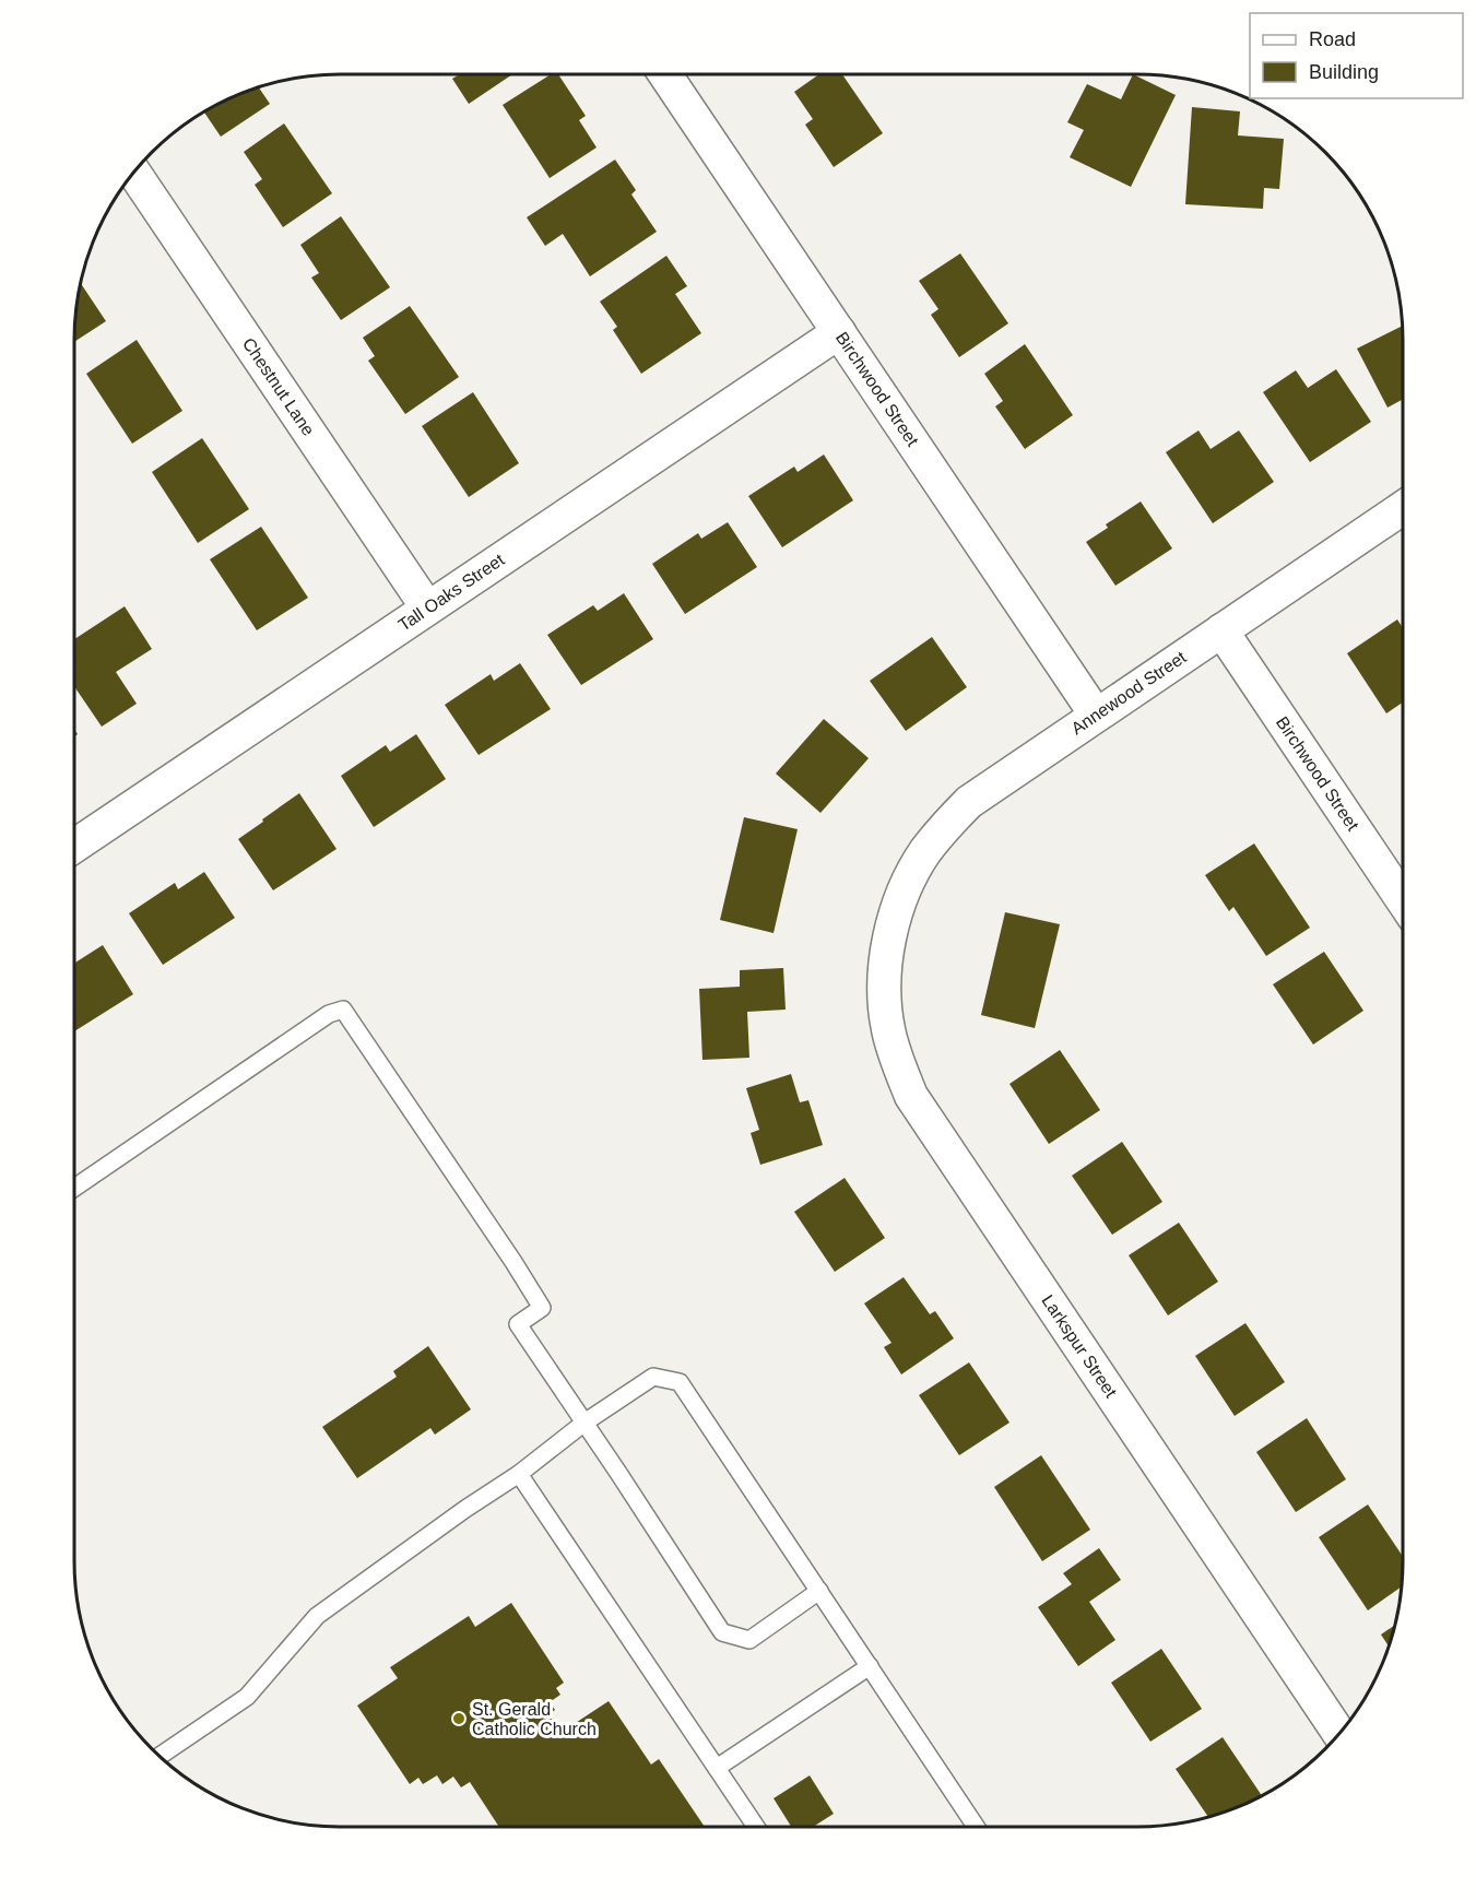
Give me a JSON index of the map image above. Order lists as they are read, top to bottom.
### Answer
{
  "streets": {
    "street": [
      "Chestnut Lane",
      "Birchwood Street",
      "Tall Oaks Street",
      "Annewood Street",
      "Larkspur Street"
    ]
  },
  "crossings": [
    ["Chestnut Lane", "Tall Oaks Street"],
    ["Birchwood Street", "Tall Oaks Street"],
    ["Birchwood Street", "Annewood Street"],
    ["Annewood Street", "Larkspur Street"]
  ],
  "places": ["St. Gerald Catholic Church"],
  "legend": ["Road", "Building"]
}
